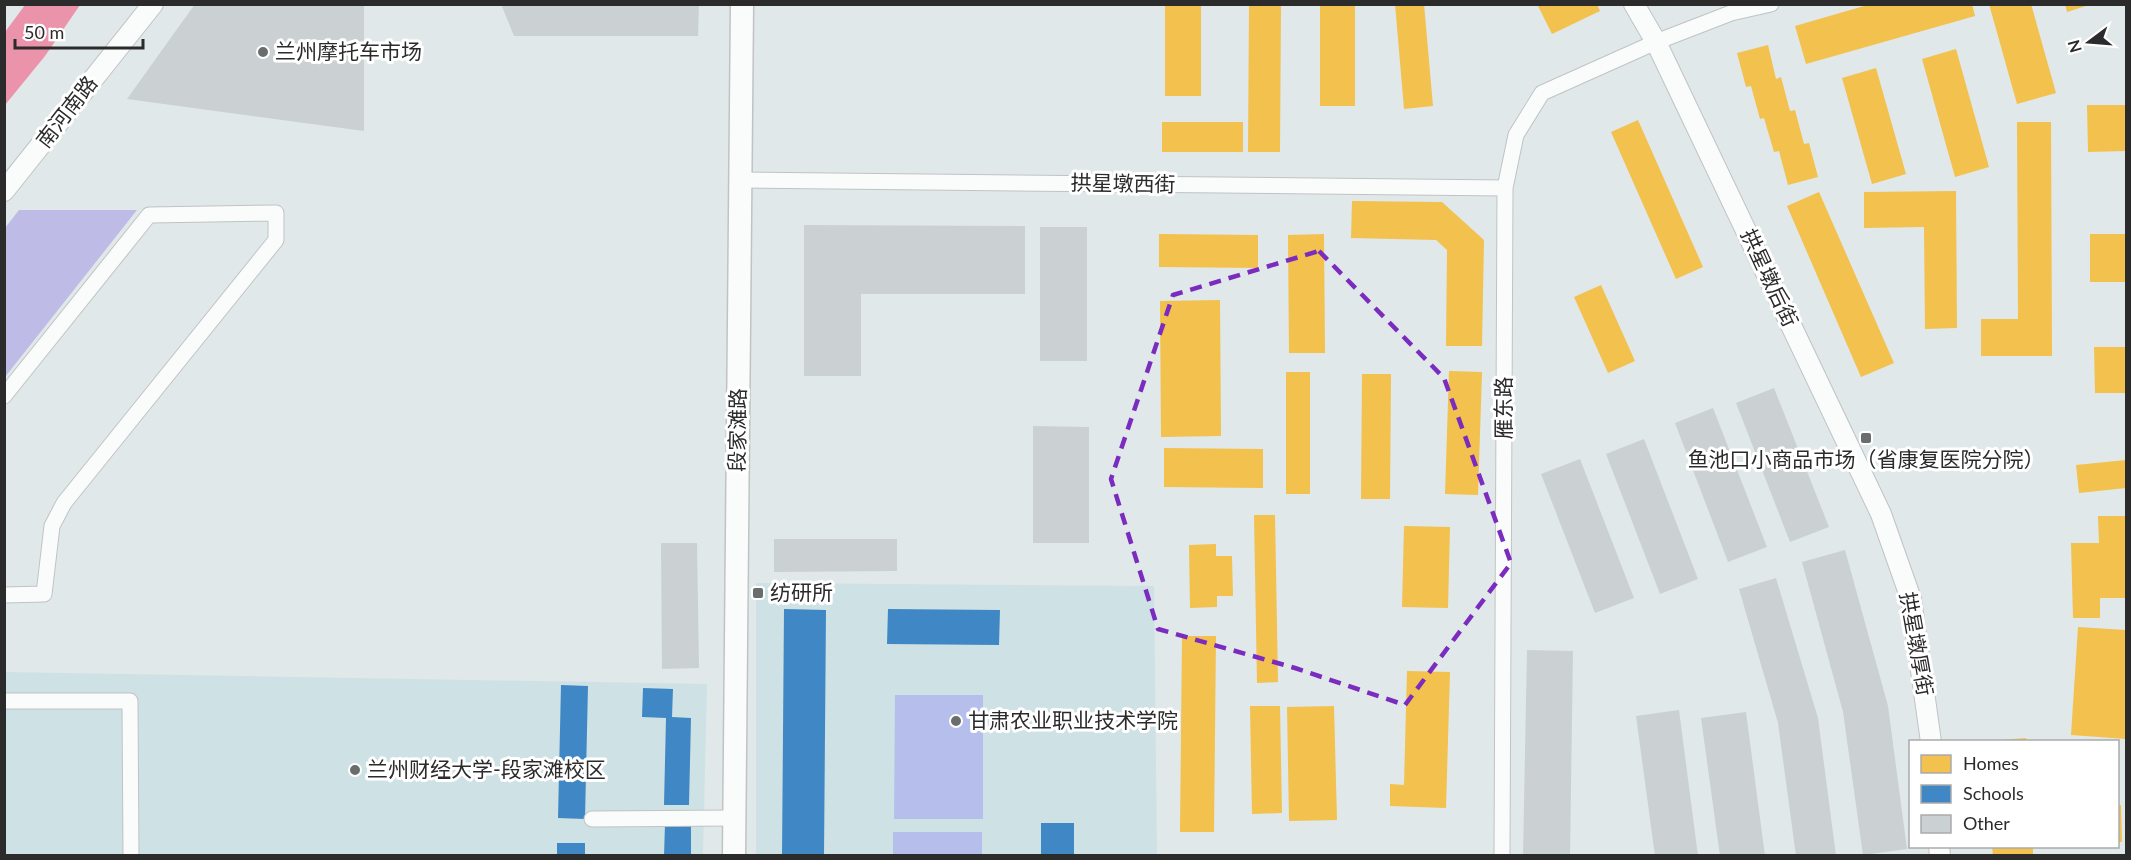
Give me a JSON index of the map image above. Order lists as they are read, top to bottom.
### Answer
{
  "streets": {
    "main road": ["段家滩路"],
    "street": [
      "南河南路",
      "拱星墩西街",
      "拱星墩后街",
      "雁东路",
      "拱星墩厚街"
    ]
  },
  "crossings": [
    ["拱星墩西街", "雁东路"],
    ["拱星墩西街", "段家滩路"],
    ["拱星墩后街", "雁东路"],
    ["拱星墩后街", "拱星墩厚街"]
  ],
  "places": {
    "other": ["兰州摩托车市场", "甘肃农业职业技术学院", "兰州财经大学-段家滩校区"],
    "transit": ["鱼池口小商品市场（省康复医院分院）", "纺研所"]
  },
  "legend": ["Homes", "Schools", "Other"],
  "scale_bar": "50 m",
  "north": "left"
}
